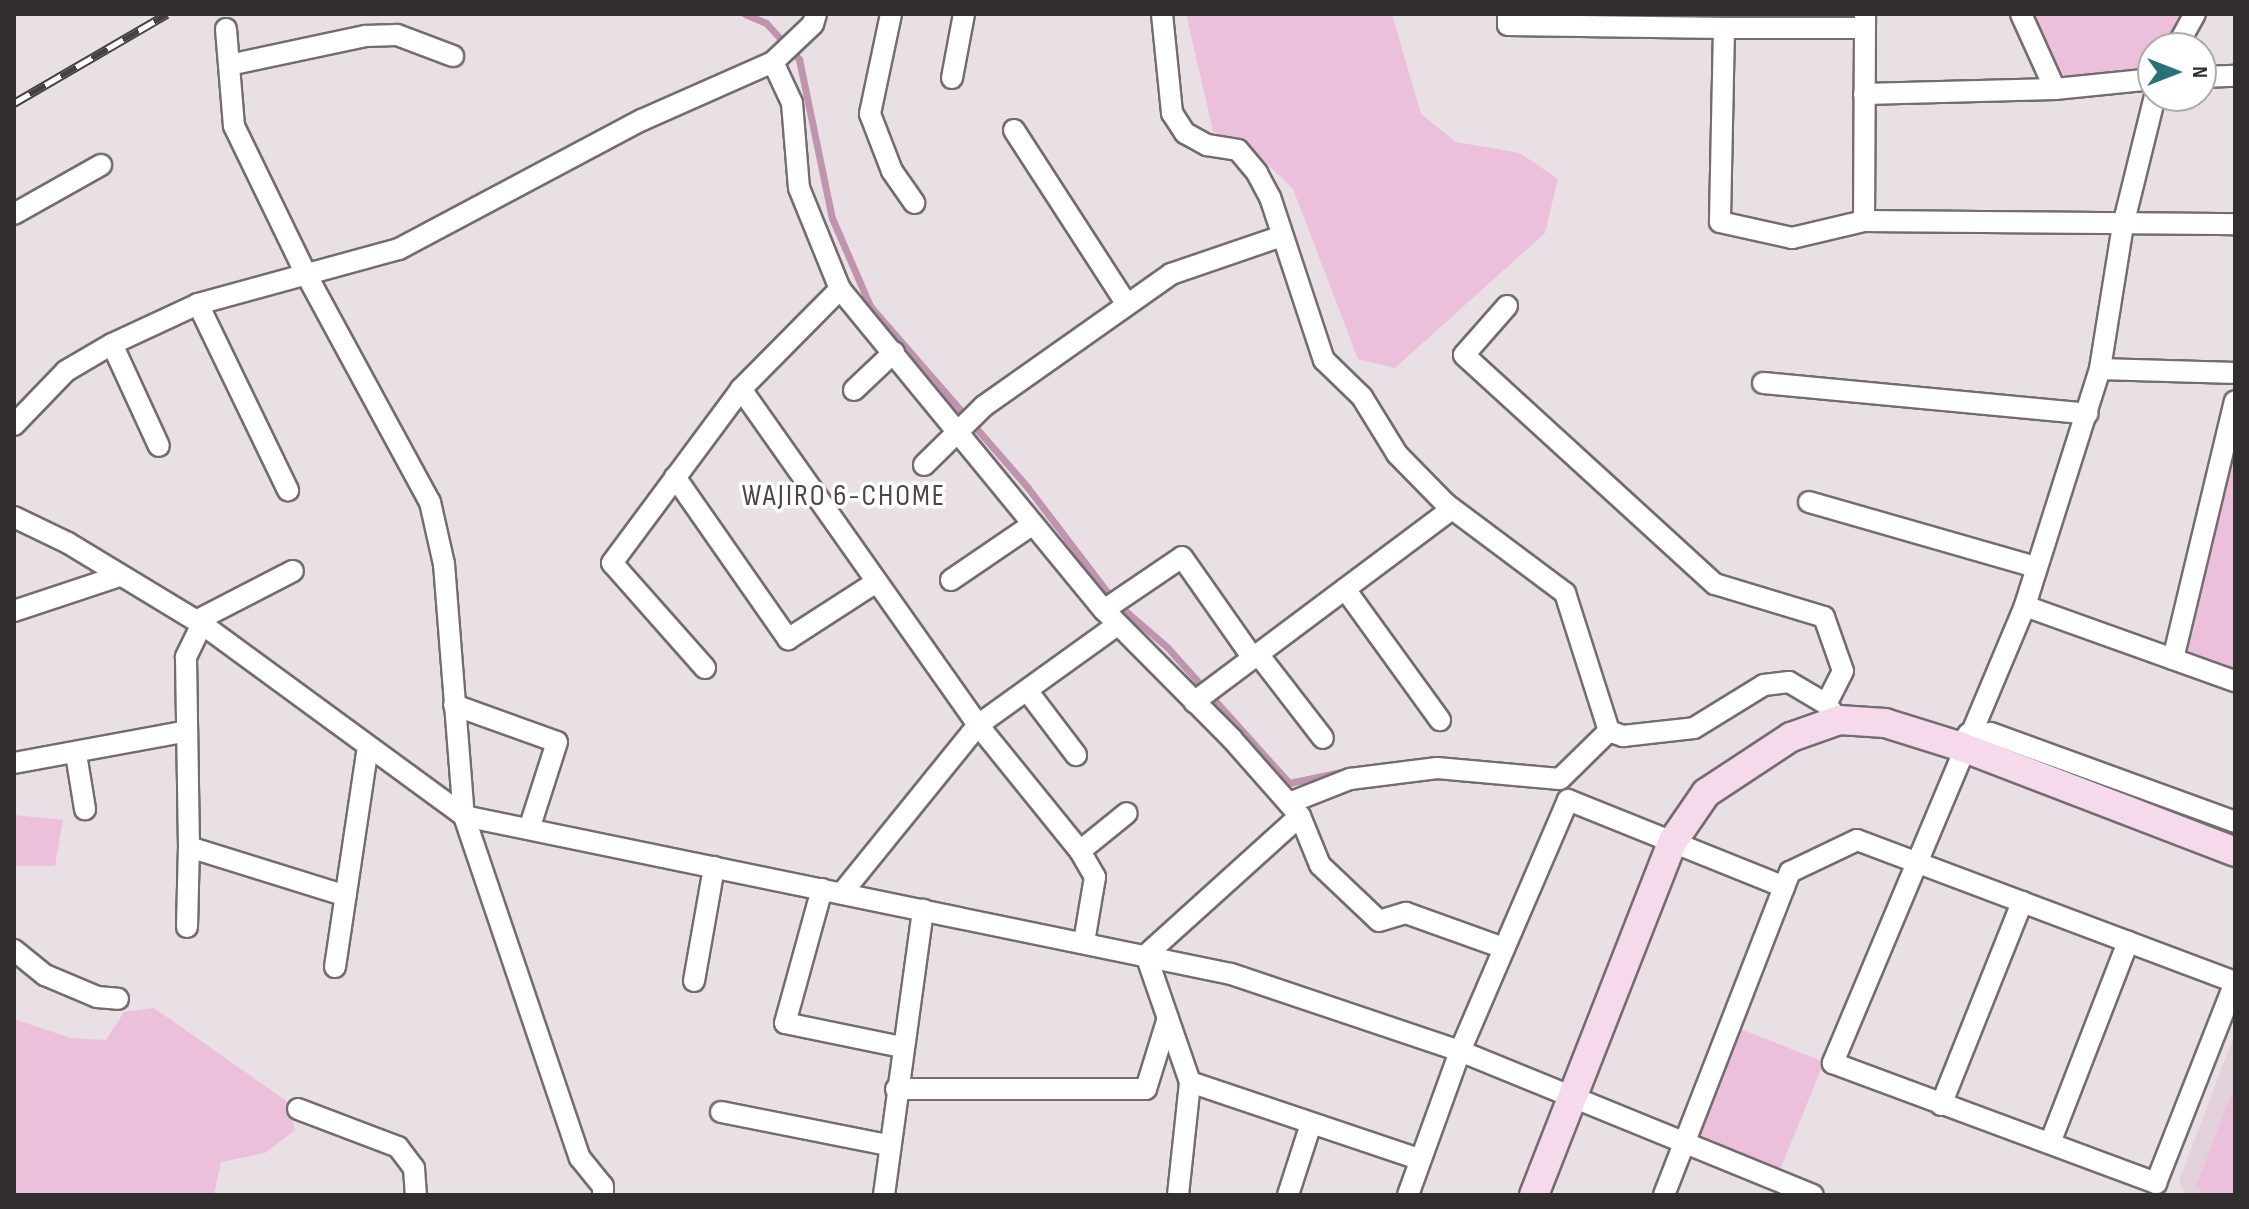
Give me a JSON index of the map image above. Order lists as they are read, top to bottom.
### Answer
{
  "districts": ["WAJIRO 6-CHOME"],
  "north": "right"
}
